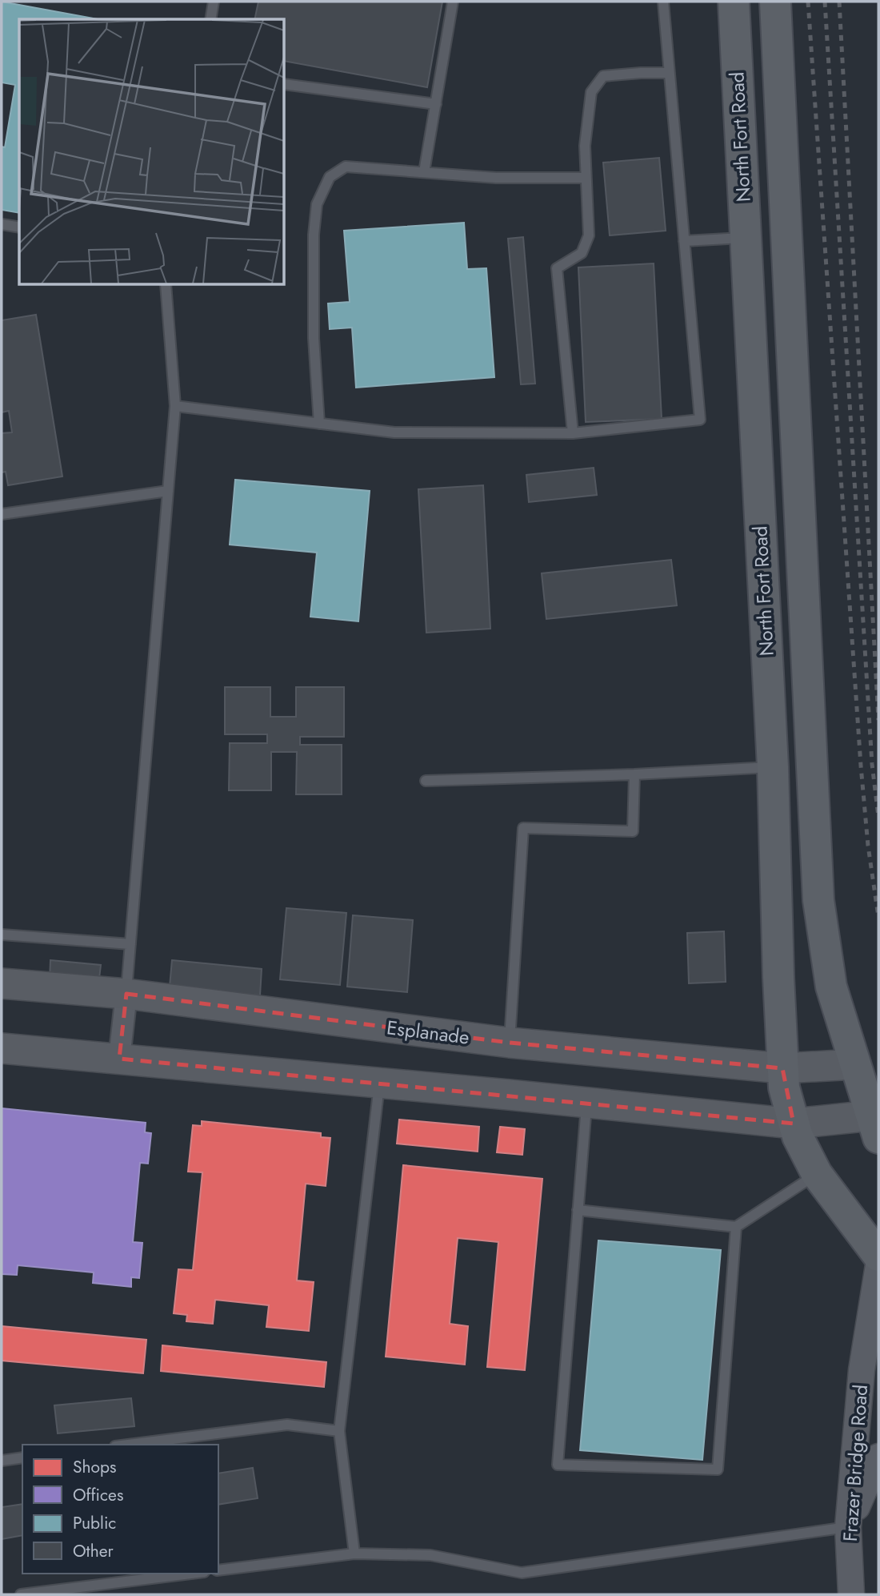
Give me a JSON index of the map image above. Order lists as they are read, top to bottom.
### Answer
{
  "streets": {
    "main road": ["North Fort Road", "Esplanade"],
    "street": ["Frazer Bridge Road"]
  },
  "crossings": [
    ["North Fort Road", "Esplanade"]
  ],
  "legend": [
    "Shops",
    "Offices",
    "Public",
    "Other"
  ]
}
